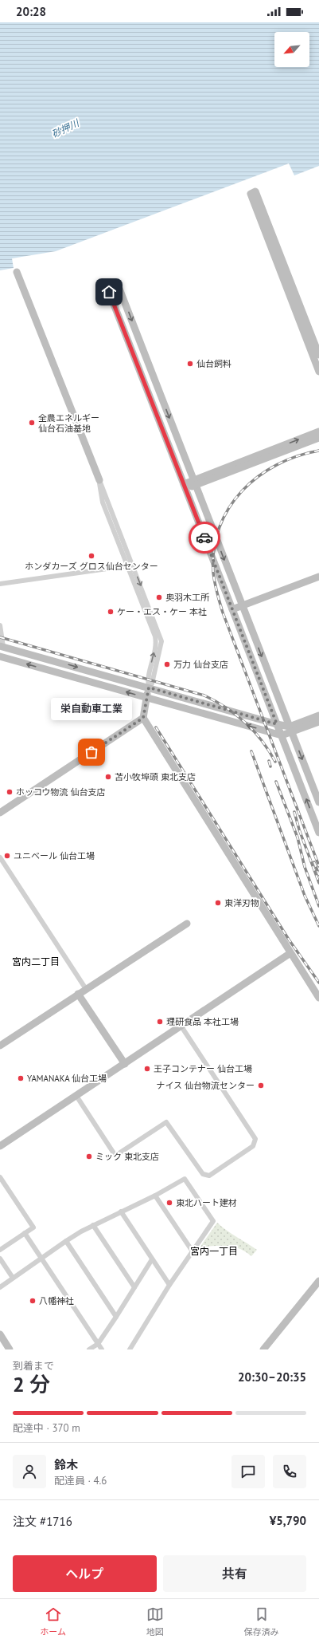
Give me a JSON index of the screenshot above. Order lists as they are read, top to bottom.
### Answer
{
  "districts": ["宮内二丁目", "宮内一丁目"],
  "water": ["砂押川"],
  "places": [
    "仙台飼料",
    "全農エネルギー 仙台石油基地",
    "ホンダカーズ グロス仙台センター",
    "奥羽木工所",
    "ケー・エス・ケー 本社",
    "万力 仙台支店",
    "栄自動車工業",
    "苫小牧埠頭 東北支店",
    "ホッコウ物流 仙台支店",
    "ユニベール 仙台工場",
    "東洋刃物",
    "理研食品 本社工場",
    "王子コンテナー 仙台工場",
    "YAMANAKA 仙台工場",
    "ナイス 仙台物流センター",
    "ミック 東北支店",
    "東北ハート建材",
    "八幡神社"
  ],
  "north": "bottom left",
  "page": {
    "status": "20:28",
    "bubble": "栄自動車工業",
    "heading": ["2 分", "到着まで", "20:30–20:35"],
    "panel": [
      "鈴木",
      "配達員 · 4.6",
      "注文 #1716",
      "¥5,790"
    ],
    "bar": "配達中 · 370 m",
    "buttons": ["ヘルプ", "共有"],
    "tabs": ["ホーム", "地図", "保存済み"]
  }
}
